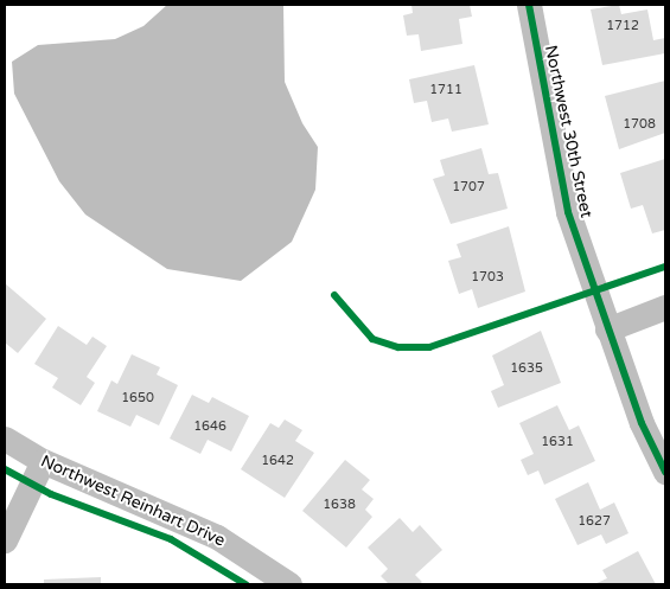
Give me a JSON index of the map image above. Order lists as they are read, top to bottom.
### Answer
{
  "streets": {
    "street": ["Northwest 30th Street", "Northwest Reinhart Drive"]
  },
  "house_numbers": [
    "1712",
    "1711",
    "1708",
    "1707",
    "1703",
    "1635",
    "1650",
    "1646",
    "1631",
    "1642",
    "1638",
    "1627"
  ]
}
